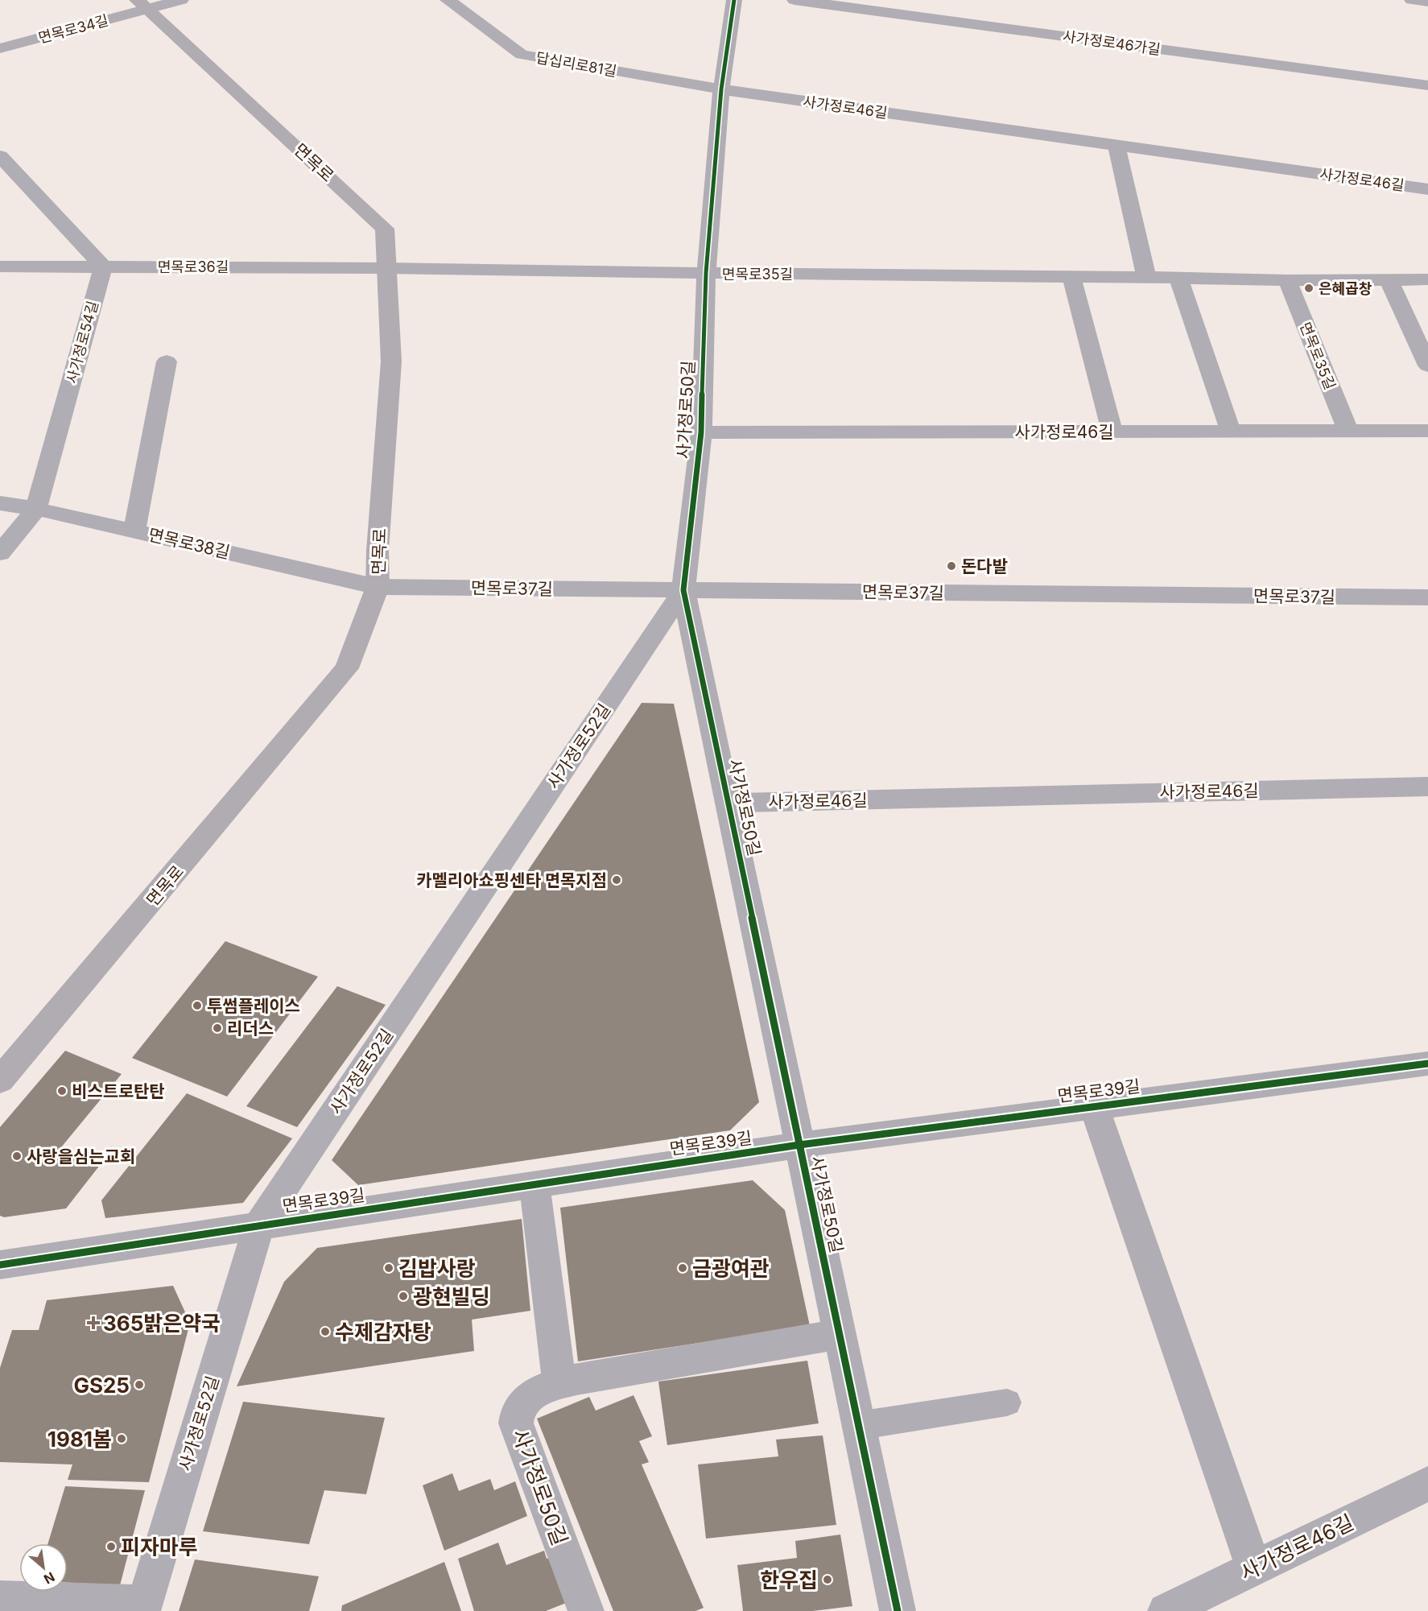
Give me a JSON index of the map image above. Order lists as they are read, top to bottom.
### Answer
{
  "streets": {
    "street": [
      "면목로34길",
      "사가정로46가길",
      "답십리로81길",
      "사가정로46길",
      "면목로",
      "면목로36길",
      "면목로35길",
      "사가정로54길",
      "사가정로50길",
      "면목로38길",
      "면목로37길",
      "사가정로52길",
      "면목로39길"
    ]
  },
  "crossings": [
    ["면목로34길", "면목로"],
    ["답십리로81길", "사가정로46길"],
    ["답십리로81길", "사가정로50길"],
    ["사가정로46길", "면목로35길"],
    ["사가정로46길", "사가정로50길"],
    ["면목로", "면목로36길"],
    ["면목로", "면목로35길"],
    ["면목로", "면목로38길"],
    ["면목로", "면목로37길"],
    ["면목로36길", "면목로35길"],
    ["면목로36길", "사가정로54길"],
    ["면목로35길", "사가정로50길"],
    ["사가정로54길", "면목로38길"],
    ["사가정로50길", "면목로37길"],
    ["사가정로50길", "사가정로52길"],
    ["사가정로50길", "면목로39길"],
    ["면목로38길", "면목로37길"],
    ["면목로37길", "사가정로52길"],
    ["사가정로52길", "면목로39길"]
  ],
  "places": {
    "other": [
      "은혜곱창",
      "돈다발",
      "카멜리아쇼핑센타 면목지점",
      "투썸플레이스",
      "리더스",
      "비스트로탄탄",
      "사랑을심는교회",
      "김밥사랑",
      "금광여관",
      "광현빌딩",
      "수제감자탕",
      "GS25",
      "1981봄",
      "피자마루",
      "한우집"
    ],
    "health": ["365밝은약국"]
  },
  "north": "bottom right"
}
